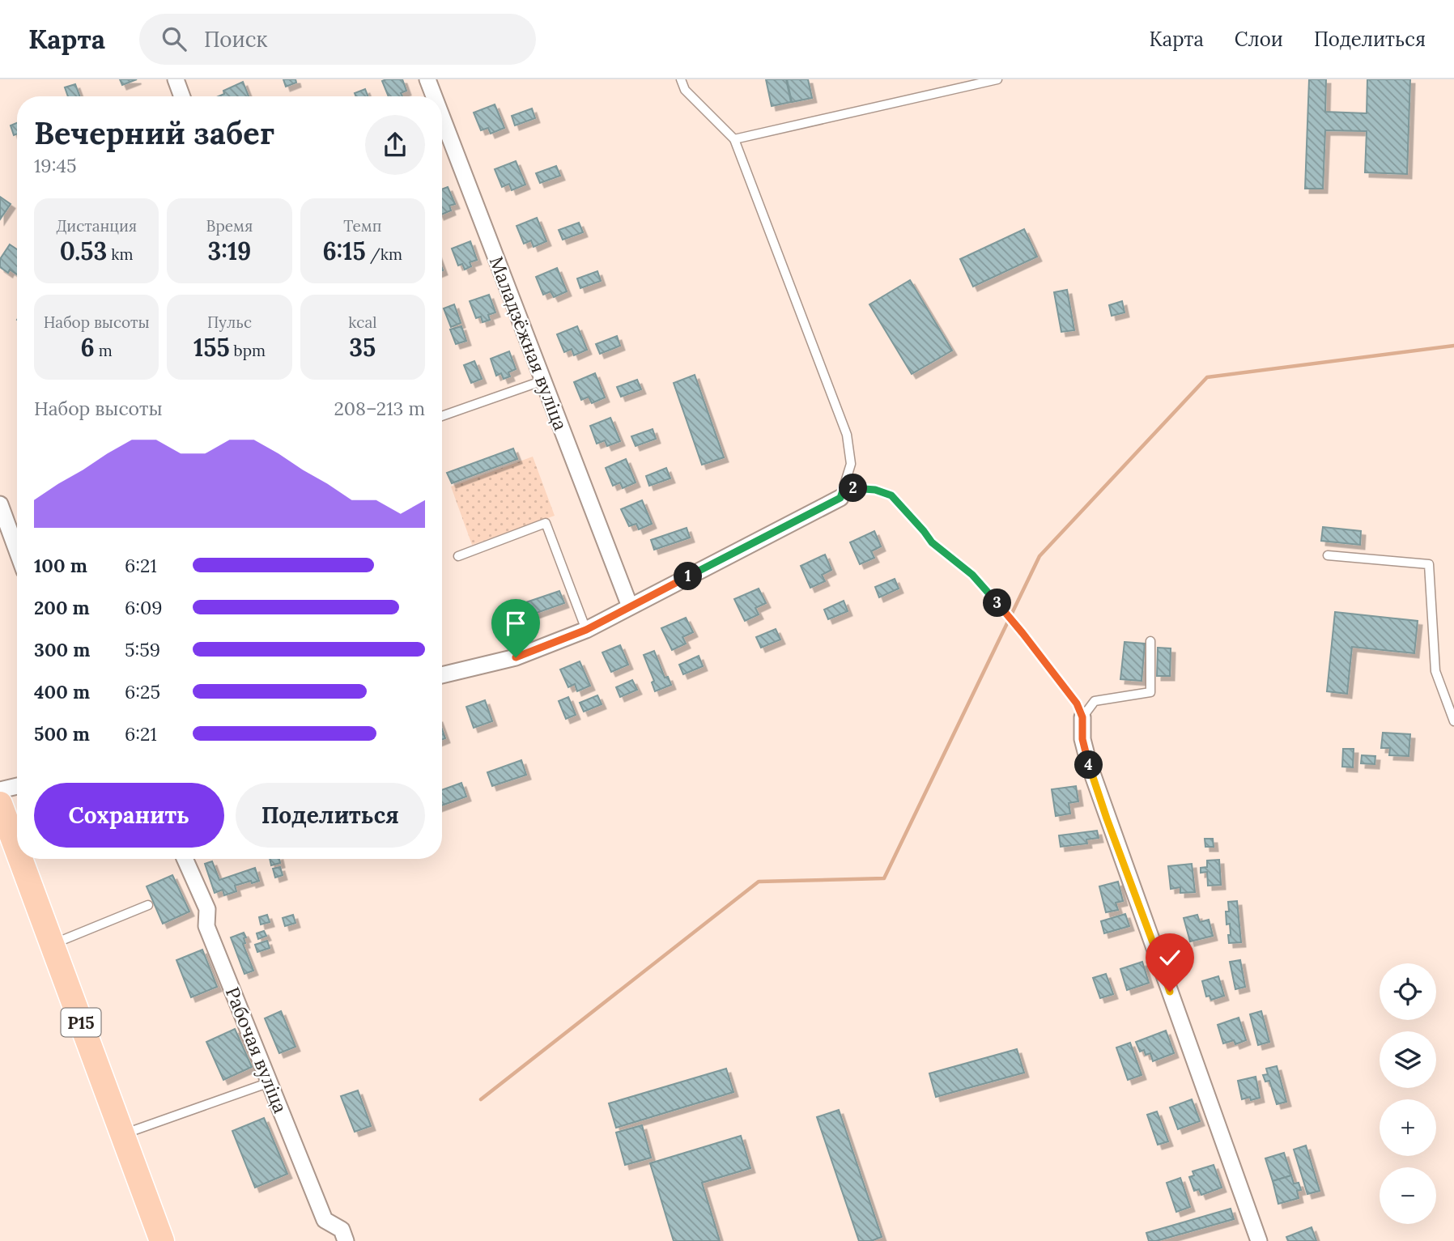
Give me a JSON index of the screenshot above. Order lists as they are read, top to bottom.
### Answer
{
  "streets": {
    "main road": ["Р15"],
    "street": ["Маладзёжная вуліца", "Рабочая вуліца"]
  },
  "page": {
    "header": "Карта",
    "search": "Поиск",
    "nav": ["Карта", "Слои", "Поделиться"],
    "heading": ["Вечерний забег", "19:45"],
    "stats": [
      ["Дистанция", "0.53 km"],
      ["Время", "3:19"],
      ["Темп", "6:15 /km"],
      ["Набор высоты", "6 m"],
      ["Пульс", "155 bpm"],
      ["kcal", "35"]
    ],
    "chart": ["Набор высоты", "208–213 m"],
    "pins": [
      "2",
      "1",
      "3",
      "4"
    ],
    "list": [
      {
        "name": "100 m",
        "note": "6:21"
      },
      {
        "name": "200 m",
        "note": "6:09"
      },
      {
        "name": "300 m",
        "note": "5:59"
      },
      {
        "name": "400 m",
        "note": "6:25"
      },
      {
        "name": "500 m",
        "note": "6:21"
      }
    ],
    "buttons": ["Сохранить", "Поделиться"],
    "map_buttons": ["+", "−"]
  }
}
